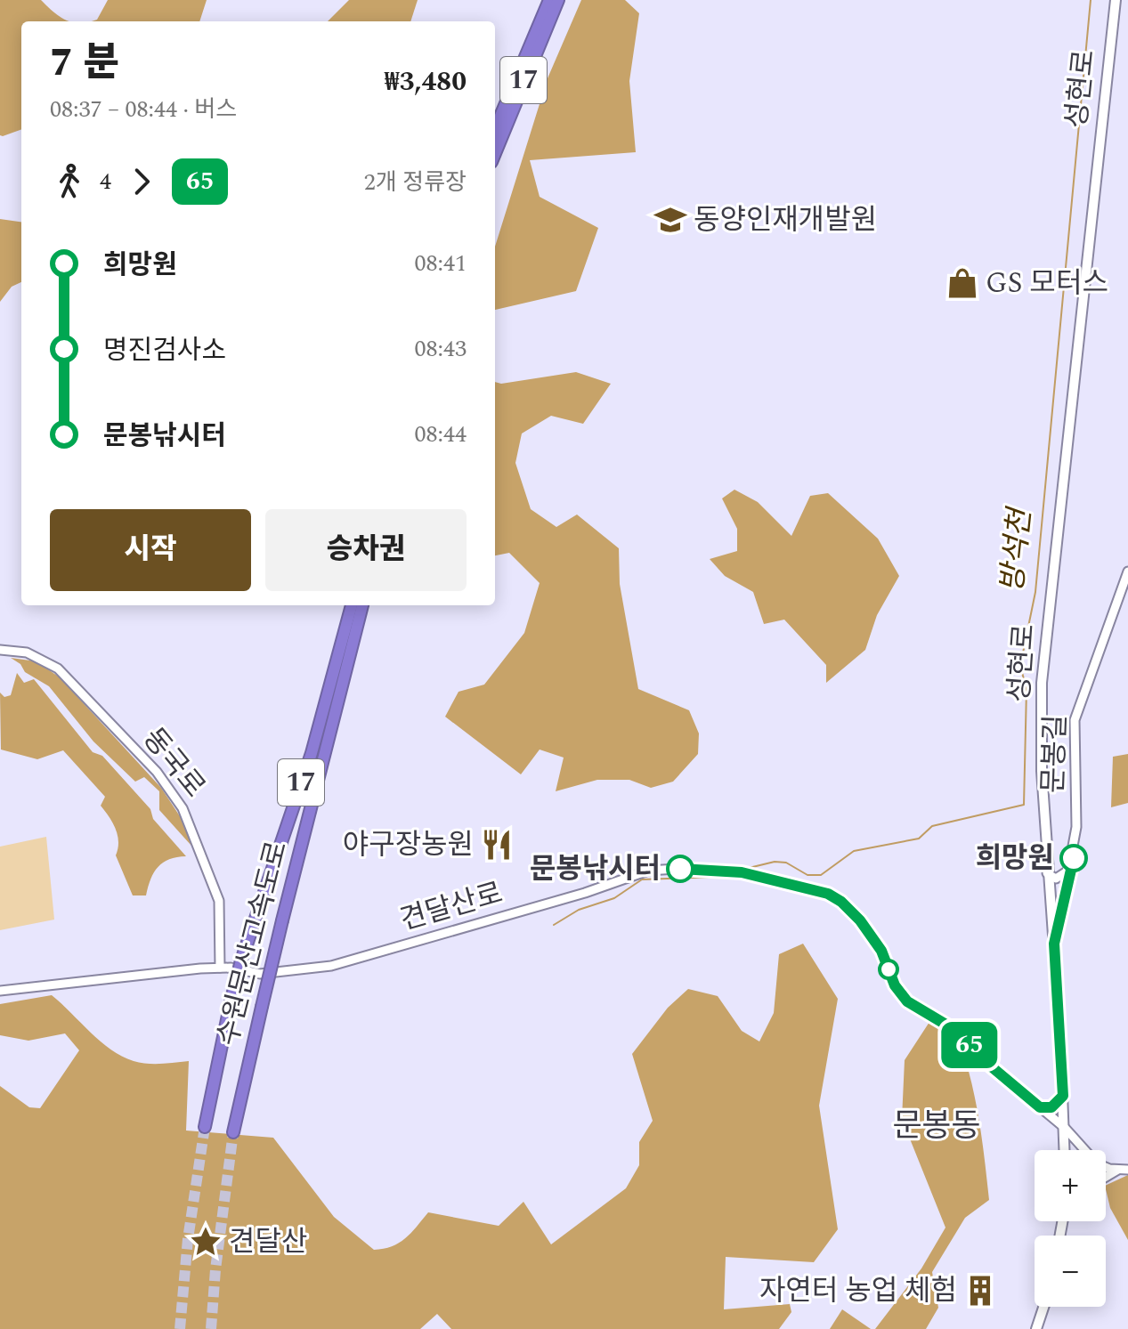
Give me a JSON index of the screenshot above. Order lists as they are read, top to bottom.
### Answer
{
  "streets": {
    "highway": ["17", "수원문산고속도로"],
    "main road": ["성현로"],
    "street": ["문봉길", "동국로", "견달산로"]
  },
  "crossings": [
    ["성현로", "문봉길"],
    ["성현로", "견달산로"],
    ["동국로", "견달산로"]
  ],
  "districts": ["문봉동"],
  "water": ["방석천"],
  "places": {
    "school or university": ["동양인재개발원"],
    "shop": ["GS 모터스"],
    "restaurant": ["야구장농원"],
    "other": ["희망원", "문봉낚시터"],
    "place": ["견달산"],
    "building": ["자연터 농업 체험"]
  },
  "lines": ["bus line 65"],
  "page": {
    "on_map": "65",
    "heading": ["7 분", "08:37 – 08:44 · 버스", "₩3,480"],
    "legs": ["4", "65", "2개 정류장"],
    "list": [
      {
        "name": "희망원",
        "value": "08:41"
      },
      {
        "name": "명진검사소",
        "value": "08:43"
      },
      {
        "name": "문봉낚시터",
        "value": "08:44"
      }
    ],
    "buttons": ["시작", "승차권"],
    "map_buttons": ["+", "−"]
  }
}
